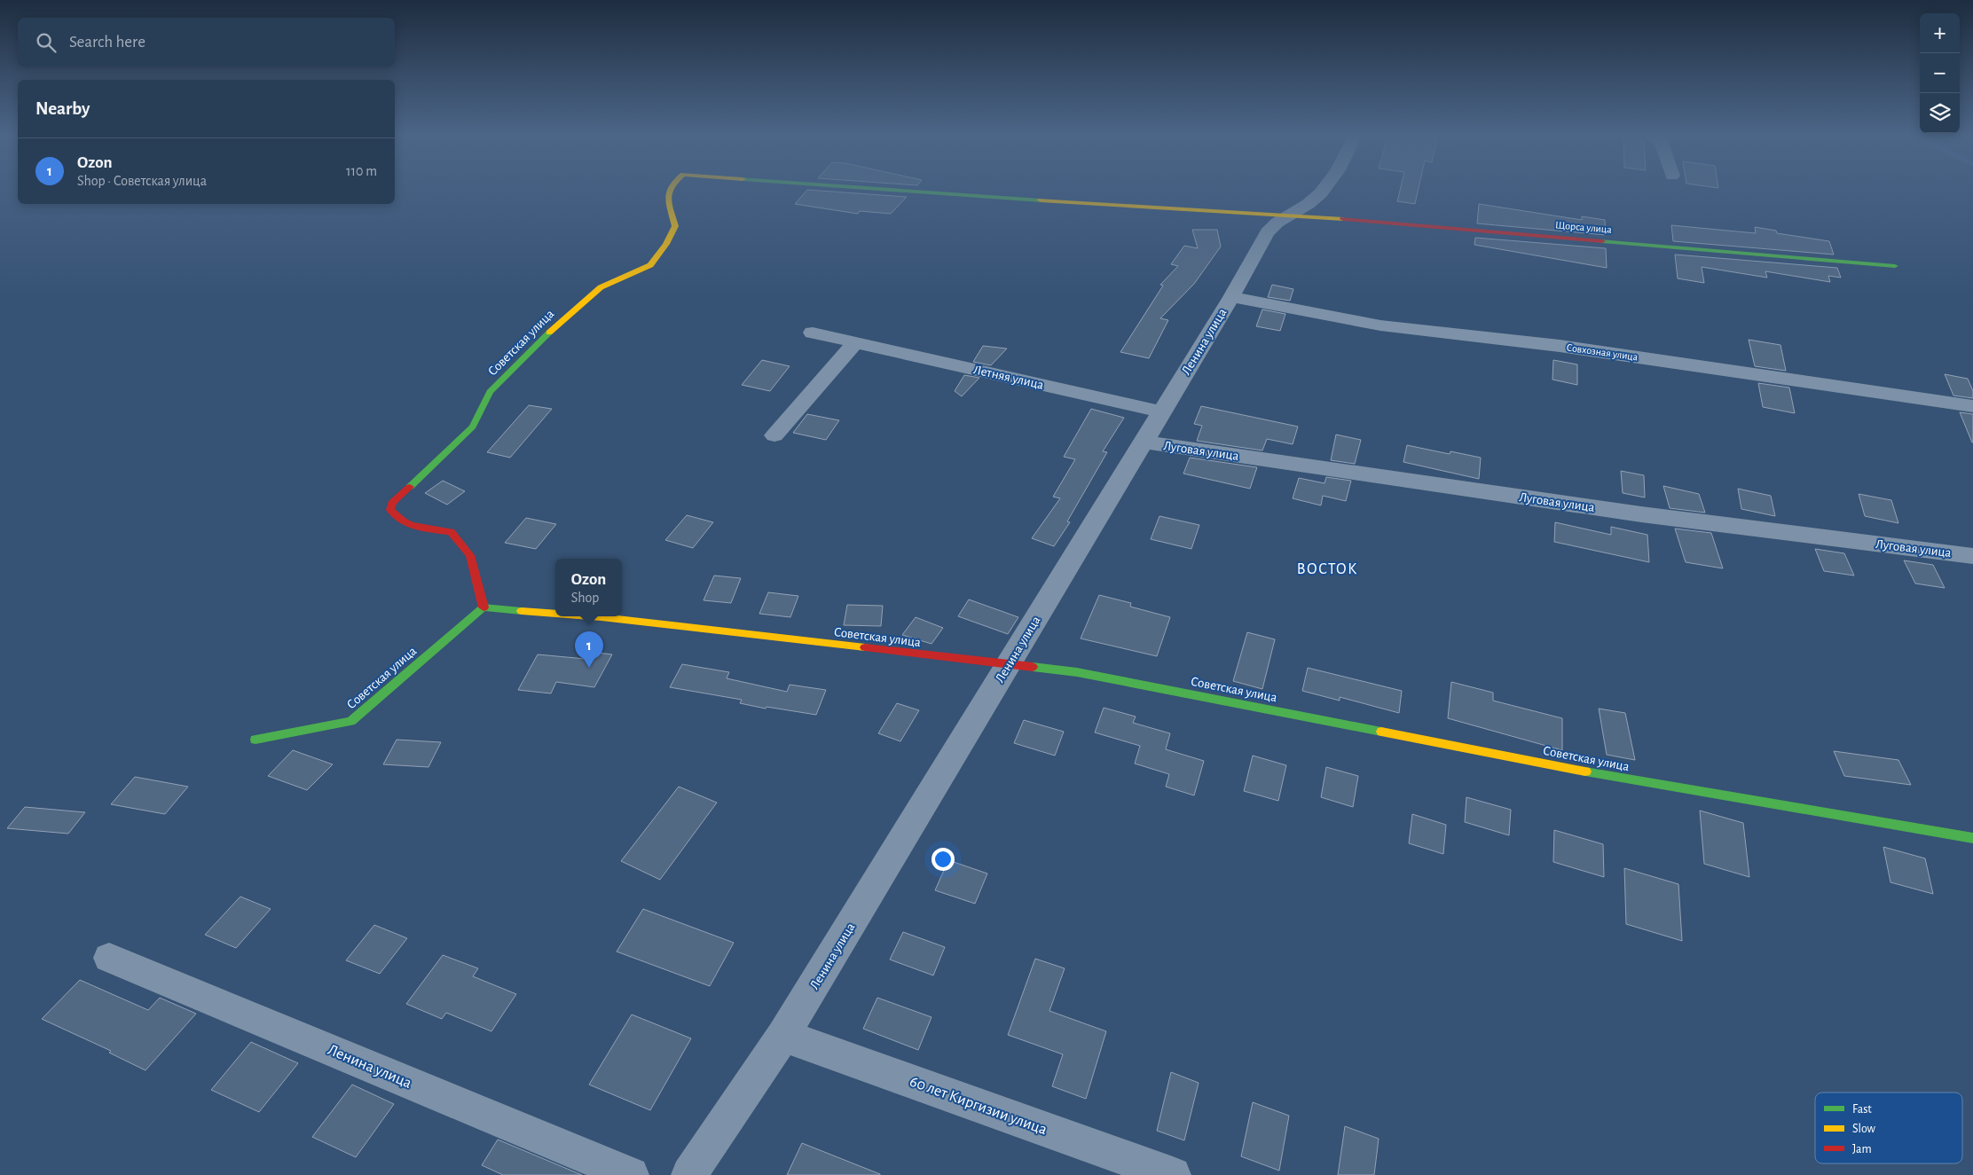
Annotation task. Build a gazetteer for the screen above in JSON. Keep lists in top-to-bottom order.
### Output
{
  "streets": {
    "street": [
      "Щорса улица",
      "Ленина улица",
      "Советская улица",
      "Совхозная улица",
      "Летняя улица",
      "Луговая улица",
      "60 лет Киргизии улица"
    ]
  },
  "crossings": [
    ["Щорса улица", "Ленина улица"],
    ["Ленина улица", "Советская улица"],
    ["Ленина улица", "Совхозная улица"],
    ["Ленина улица", "Летняя улица"],
    ["Ленина улица", "Луговая улица"],
    ["Ленина улица", "60 лет Киргизии улица"]
  ],
  "districts": ["ВОСТОК"],
  "legend": ["Fast", "Slow", "Jam"],
  "page": {
    "map_buttons": ["+", "−"],
    "search": "Search here",
    "heading": "Nearby",
    "list": [
      {
        "mark": "1",
        "name": "Ozon",
        "note": "Shop · Советская улица",
        "value": "110 m"
      }
    ],
    "popup": ["Ozon", "Shop"],
    "pins": "1"
  }
}
